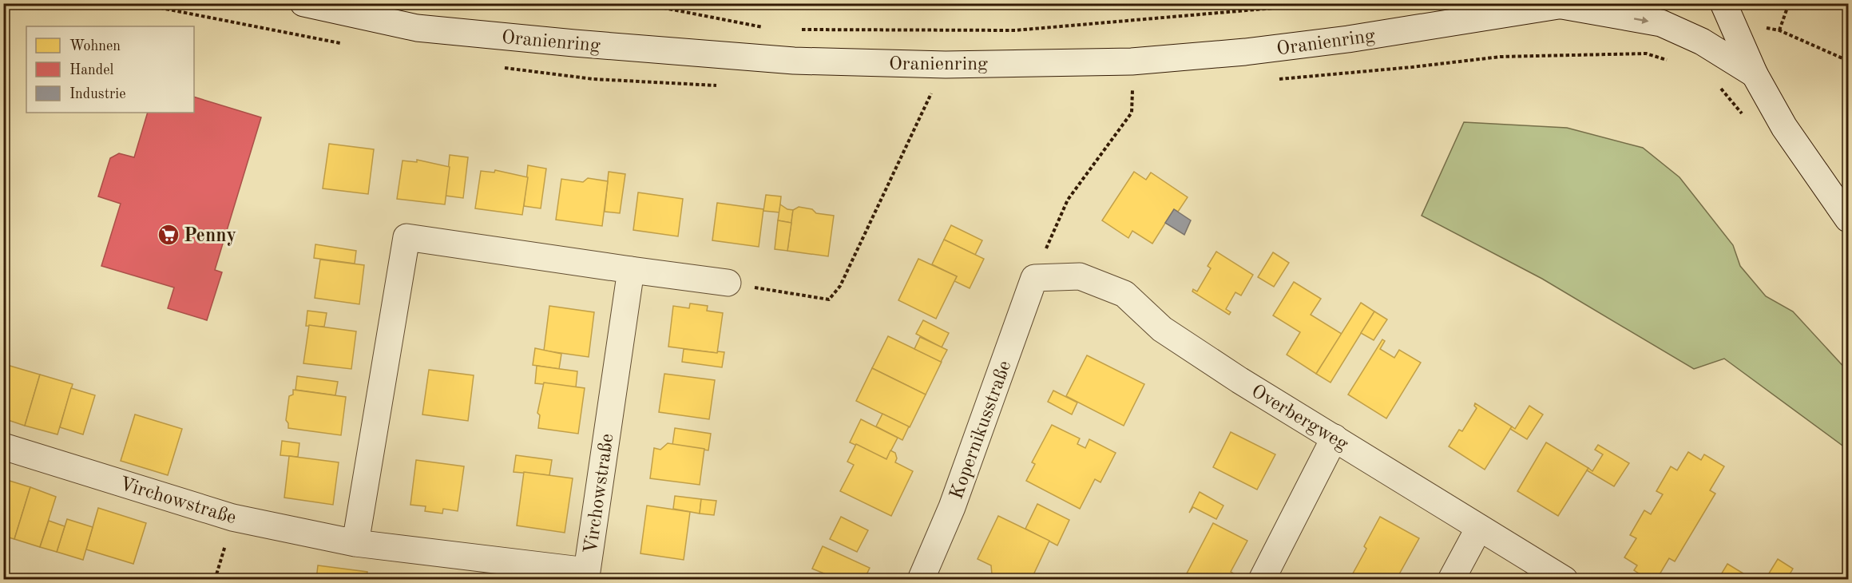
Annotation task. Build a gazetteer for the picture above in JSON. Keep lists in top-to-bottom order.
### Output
{
  "streets": {
    "street": [
      "Oranienring",
      "Overbergweg",
      "Kopernikusstraße",
      "Virchowstraße"
    ]
  },
  "crossings": [
    ["Overbergweg", "Kopernikusstraße"]
  ],
  "places": {
    "supermarket": ["Penny"]
  },
  "legend": ["Wohnen", "Handel", "Industrie"]
}
